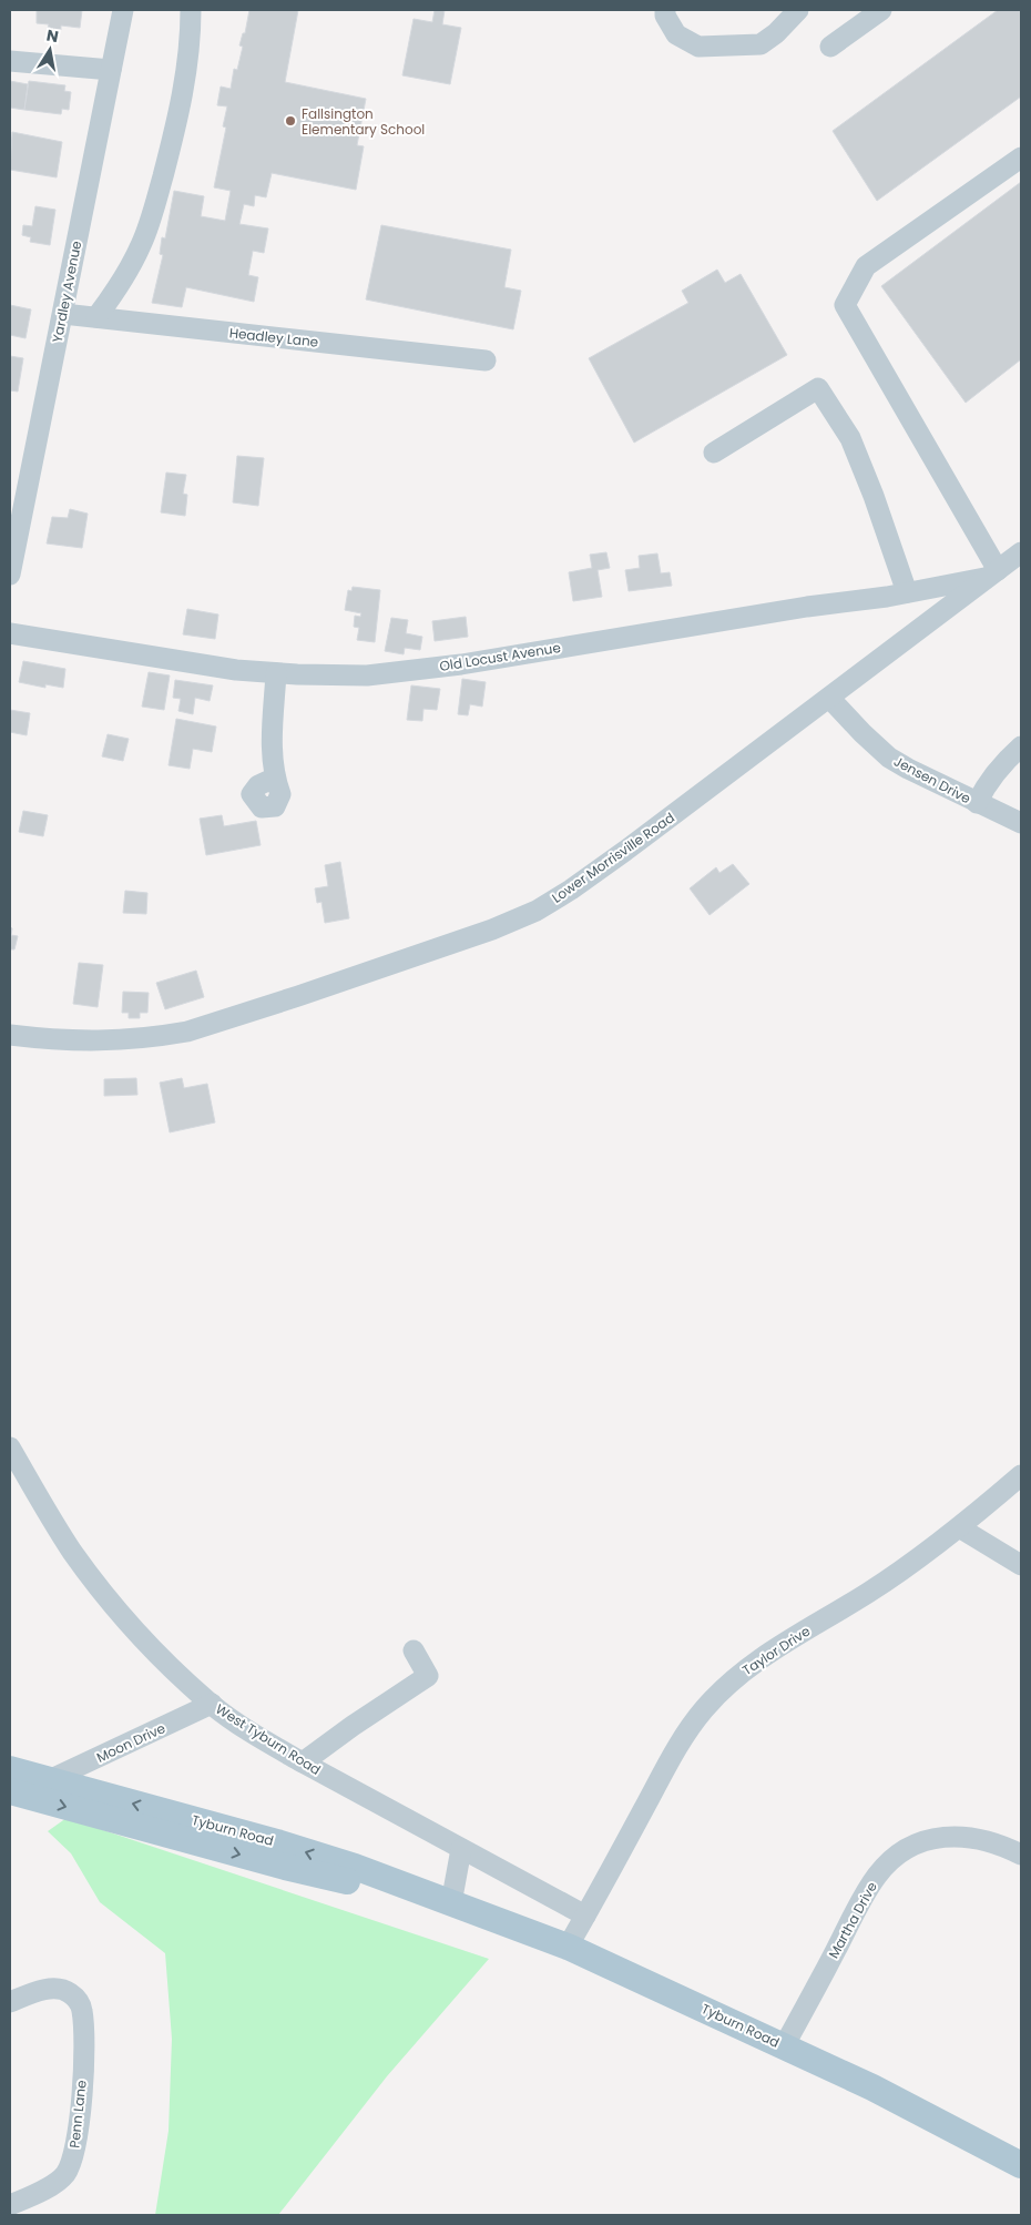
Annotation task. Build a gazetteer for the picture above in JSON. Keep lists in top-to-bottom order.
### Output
{
  "streets": {
    "main road": ["Tyburn Road"],
    "street": [
      "Yardley Avenue",
      "Headley Lane",
      "Old Locust Avenue",
      "Jensen Drive",
      "Lower Morrisville Road",
      "Taylor Drive",
      "West Tyburn Road",
      "Moon Drive",
      "Martha Drive",
      "Penn Lane"
    ]
  },
  "crossings": [
    ["Yardley Avenue", "Headley Lane"],
    ["Old Locust Avenue", "Lower Morrisville Road"],
    ["Jensen Drive", "Lower Morrisville Road"],
    ["Taylor Drive", "West Tyburn Road"],
    ["Taylor Drive", "Tyburn Road"],
    ["West Tyburn Road", "Moon Drive"],
    ["Moon Drive", "Tyburn Road"],
    ["Tyburn Road", "Martha Drive"]
  ],
  "places": ["Fallsington Elementary School"],
  "north": "top"
}
